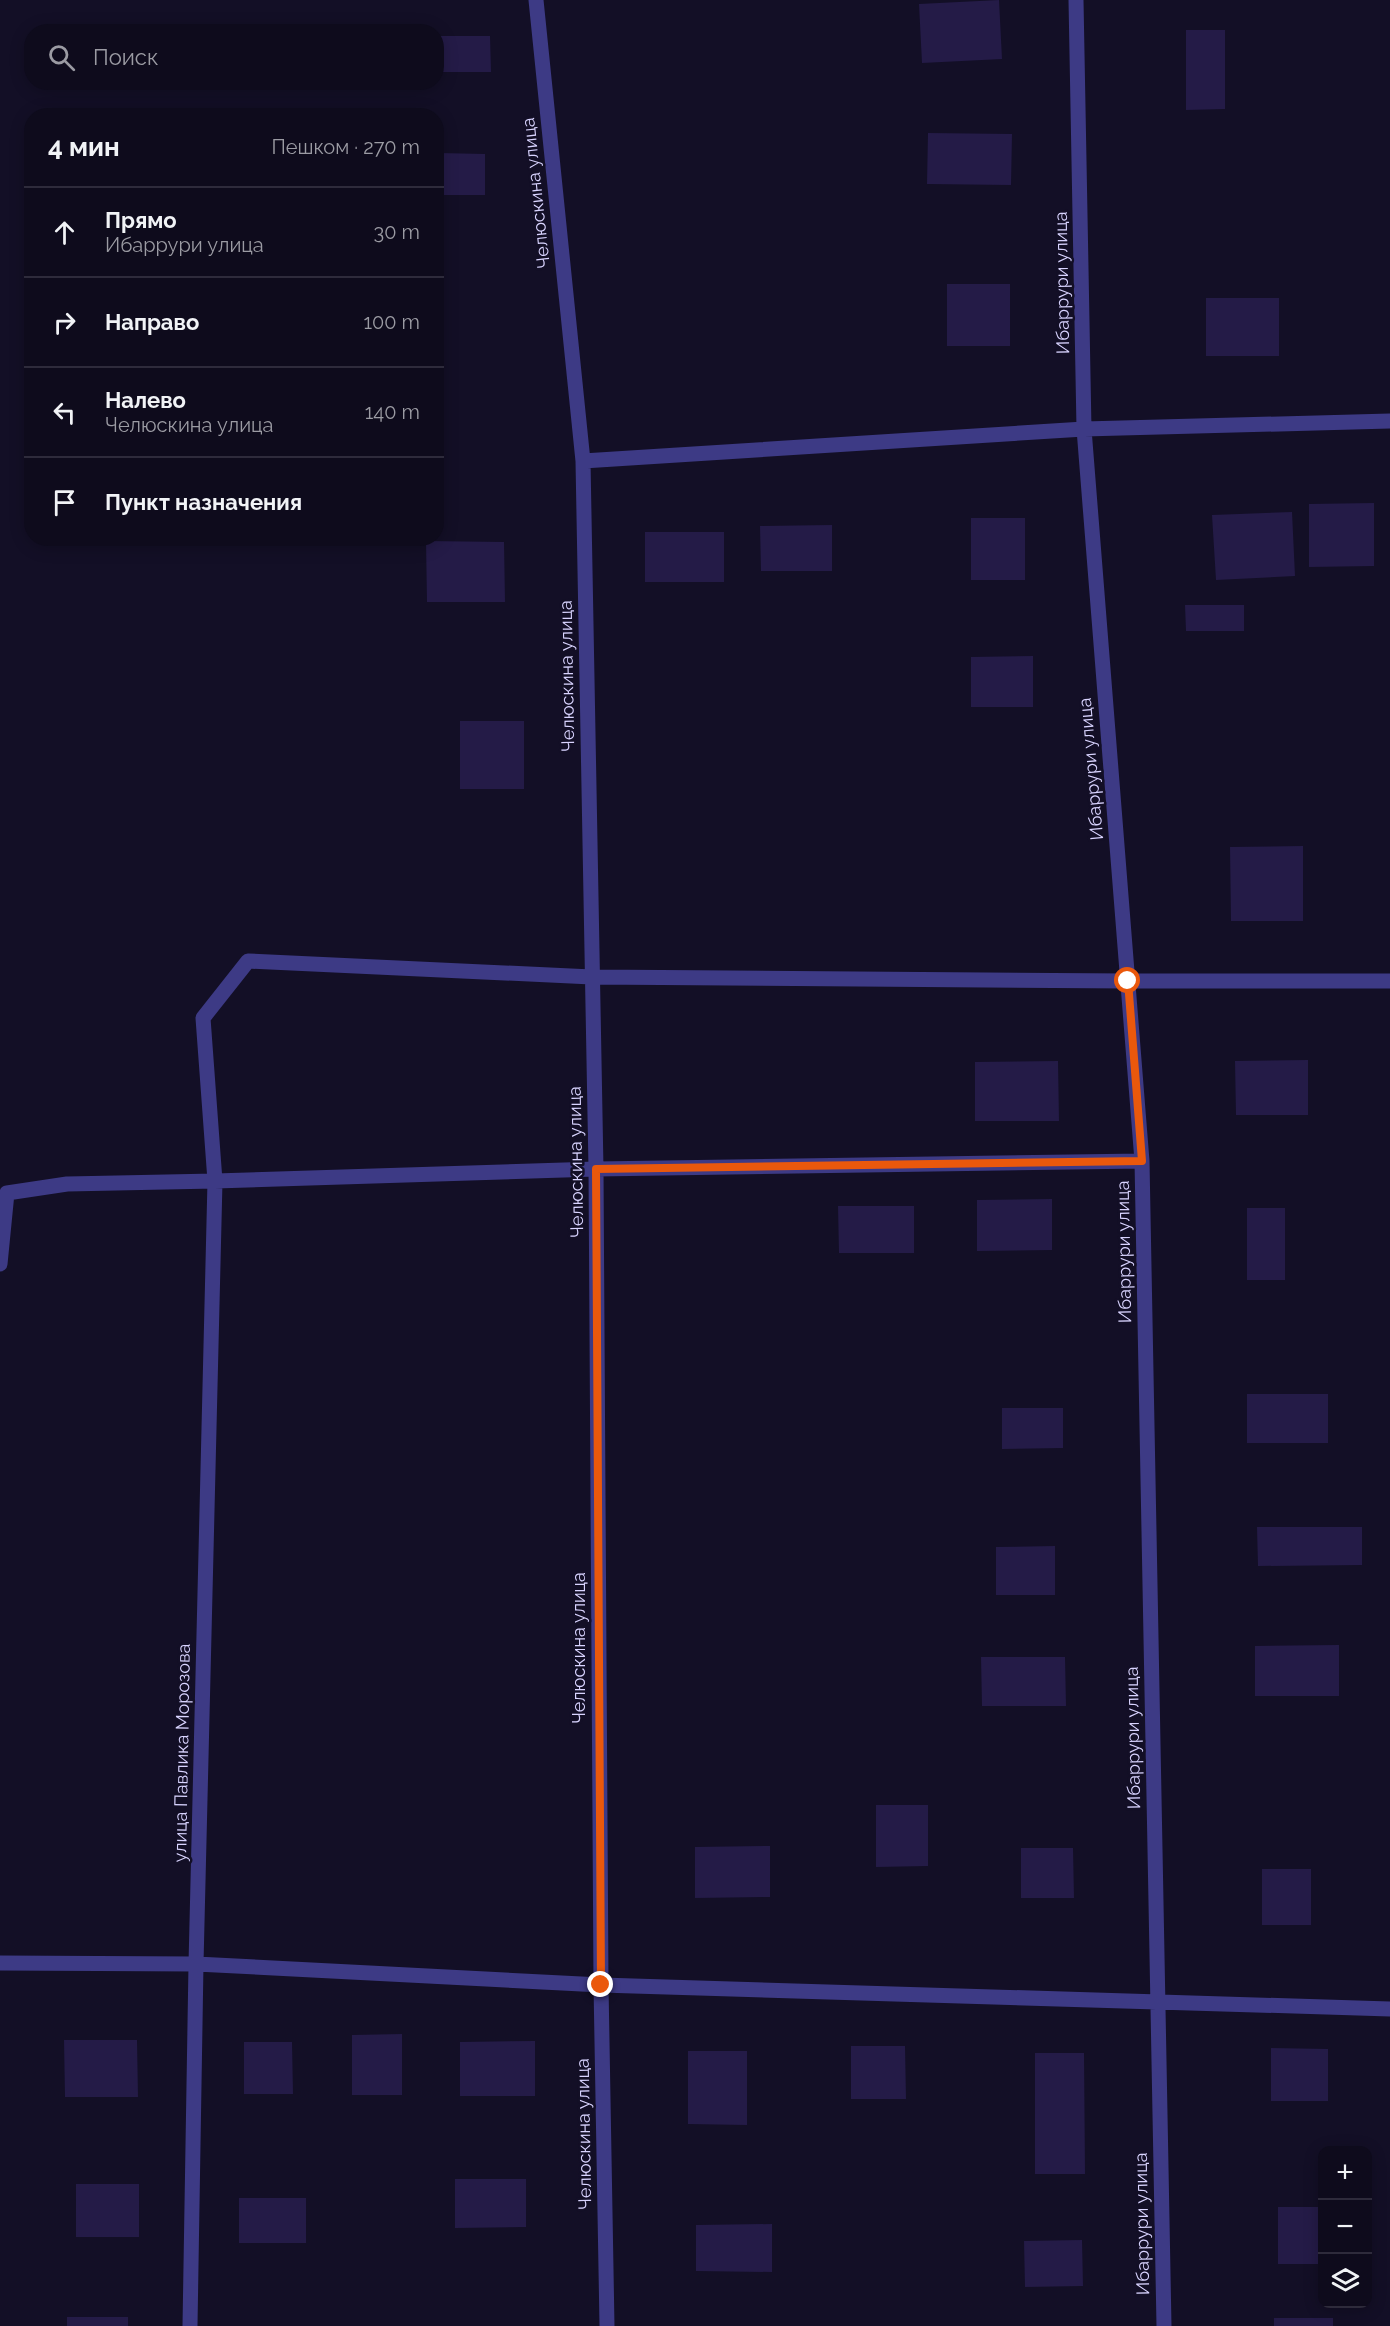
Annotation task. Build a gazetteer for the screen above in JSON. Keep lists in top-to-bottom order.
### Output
{
  "streets": {
    "street": ["Челюскина улица", "Ибаррури улица", "улица Павлика Морозова"]
  },
  "crossings": [
    ["Челюскина улица", "улица Павлика Морозова"]
  ],
  "page": {
    "search": "Поиск",
    "heading": ["4 мин", "Пешком · 270 m"],
    "list": [
      ["Прямо", "Ибаррури улица", "30 m"],
      ["Направо", "100 m"],
      ["Налево", "Челюскина улица", "140 m"],
      "Пункт назначения"
    ],
    "map_buttons": ["+", "−"]
  }
}
